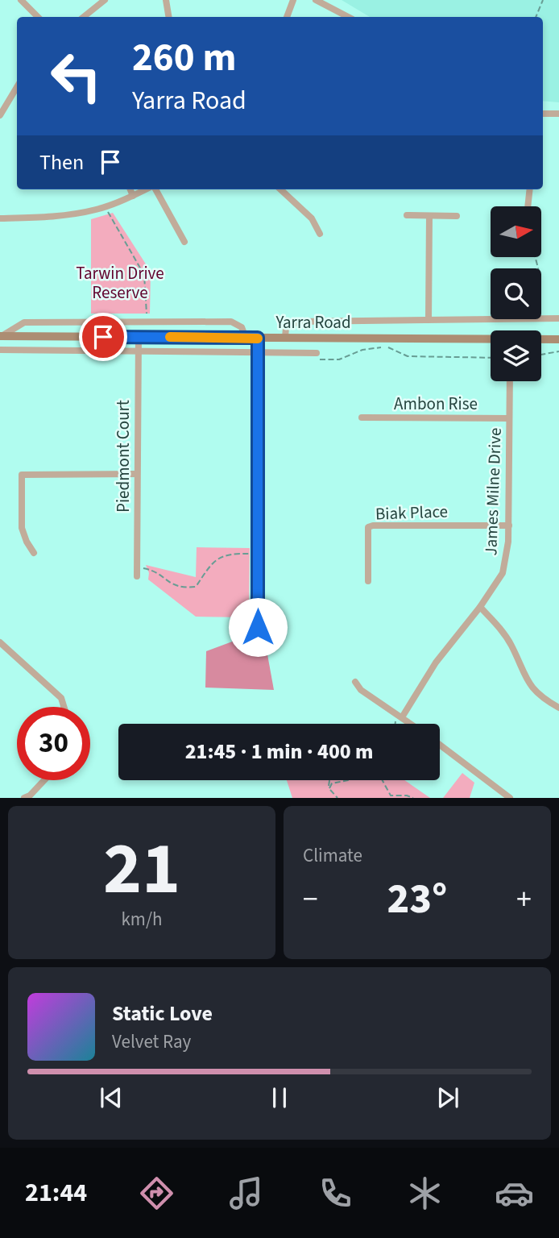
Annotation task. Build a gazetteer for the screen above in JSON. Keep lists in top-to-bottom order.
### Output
{
  "streets": {
    "main road": ["Yarra Road"],
    "street": [
      "Ambon Rise",
      "Piedmont Court",
      "James Milne Drive",
      "Biak Place"
    ]
  },
  "crossings": [
    ["Yarra Road", "Piedmont Court"],
    ["Ambon Rise", "James Milne Drive"],
    ["James Milne Drive", "Biak Place"]
  ],
  "parks": ["Tarwin Drive Reserve"],
  "north": "right",
  "page": {
    "turn": ["260 m", "Yarra Road"],
    "then": "Then",
    "limit": "30",
    "trip": "21:45 · 1 min · 400 m",
    "tile": [
      ["21", "km/h"],
      "Climate"
    ],
    "heat": ["−", "23°", "+"],
    "song": ["Static Love", "Velvet Ray"],
    "tabs": "21:44"
  }
}
